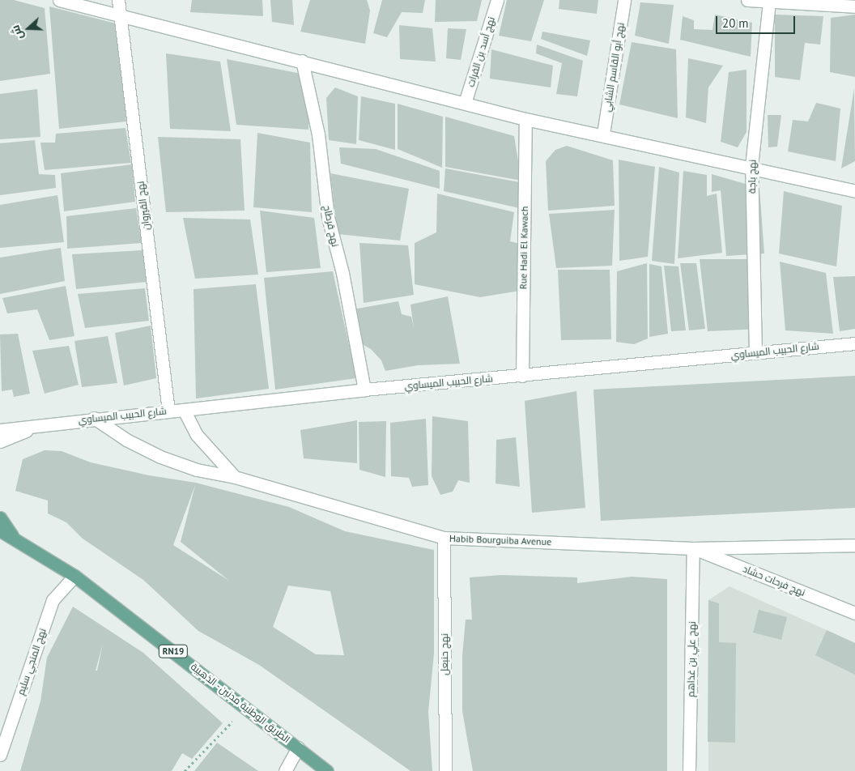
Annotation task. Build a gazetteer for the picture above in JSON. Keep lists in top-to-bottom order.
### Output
{
  "streets": {
    "main road": ["RN19", "الطريق الوطنية مدنين - الذهيبة"],
    "street": [
      "نهج أسد بن الفرات",
      "نهج أبو القاسم الشابي",
      "نهج باجة",
      "نهج القيروان",
      "نهج قرطاج",
      "Rue Hadi El Kawach",
      "شارع الحبيب الميساوي",
      "Habib Bourguiba Avenue",
      "نهج فرحات حشاد",
      "نهج حنبعل",
      "نهج علي بن غذاهم",
      "نهج المنجي سليم"
    ]
  },
  "crossings": [
    ["نهج باجة", "شارع الحبيب الميساوي"],
    ["نهج القيروان", "شارع الحبيب الميساوي"],
    ["نهج قرطاج", "شارع الحبيب الميساوي"],
    ["Rue Hadi El Kawach", "شارع الحبيب الميساوي"],
    ["شارع الحبيب الميساوي", "Habib Bourguiba Avenue"],
    ["Habib Bourguiba Avenue", "نهج فرحات حشاد"],
    ["Habib Bourguiba Avenue", "نهج حنبعل"],
    ["Habib Bourguiba Avenue", "نهج علي بن غذاهم"],
    ["نهج فرحات حشاد", "نهج علي بن غذاهم"],
    ["نهج المنجي سليم", "الطريق الوطنية مدنين - الذهيبة"]
  ],
  "scale_bar": "20 m",
  "north": "left"
}
